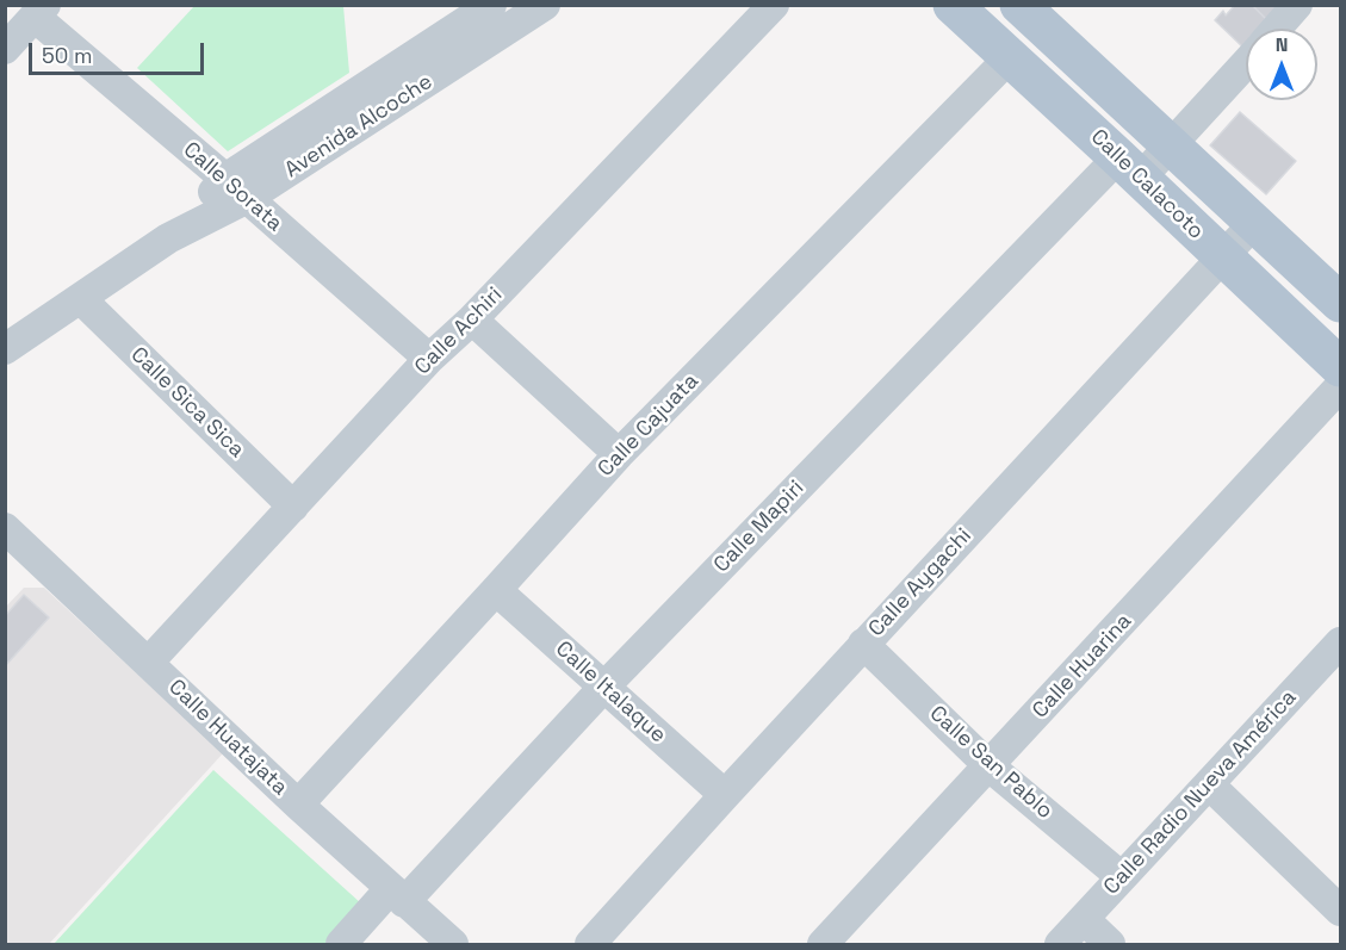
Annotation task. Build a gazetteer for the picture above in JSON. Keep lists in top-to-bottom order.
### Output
{
  "streets": {
    "main road": ["Calle Calacoto"],
    "street": [
      "Avenida Alcoche",
      "Calle Sorata",
      "Calle Achiri",
      "Calle Sica Sica",
      "Calle Cajuata",
      "Calle Mapiri",
      "Calle Aygachi",
      "Calle Huarina",
      "Calle Italaque",
      "Calle Huatajata",
      "Calle San Pablo",
      "Calle Radio Nueva América"
    ]
  },
  "crossings": [
    ["Avenida Alcoche", "Calle Sorata"],
    ["Avenida Alcoche", "Calle Sica Sica"],
    ["Calle Calacoto", "Calle Cajuata"],
    ["Calle Calacoto", "Calle Mapiri"],
    ["Calle Calacoto", "Calle Aygachi"],
    ["Calle Sorata", "Calle Achiri"],
    ["Calle Achiri", "Calle Sica Sica"],
    ["Calle Achiri", "Calle Huatajata"],
    ["Calle Cajuata", "Calle Italaque"],
    ["Calle Cajuata", "Calle Huatajata"],
    ["Calle Mapiri", "Calle Italaque"],
    ["Calle Mapiri", "Calle Huatajata"],
    ["Calle Aygachi", "Calle Italaque"],
    ["Calle Aygachi", "Calle San Pablo"],
    ["Calle Huarina", "Calle San Pablo"],
    ["Calle San Pablo", "Calle Radio Nueva América"]
  ],
  "scale_bar": "50 m",
  "north": "top"
}
